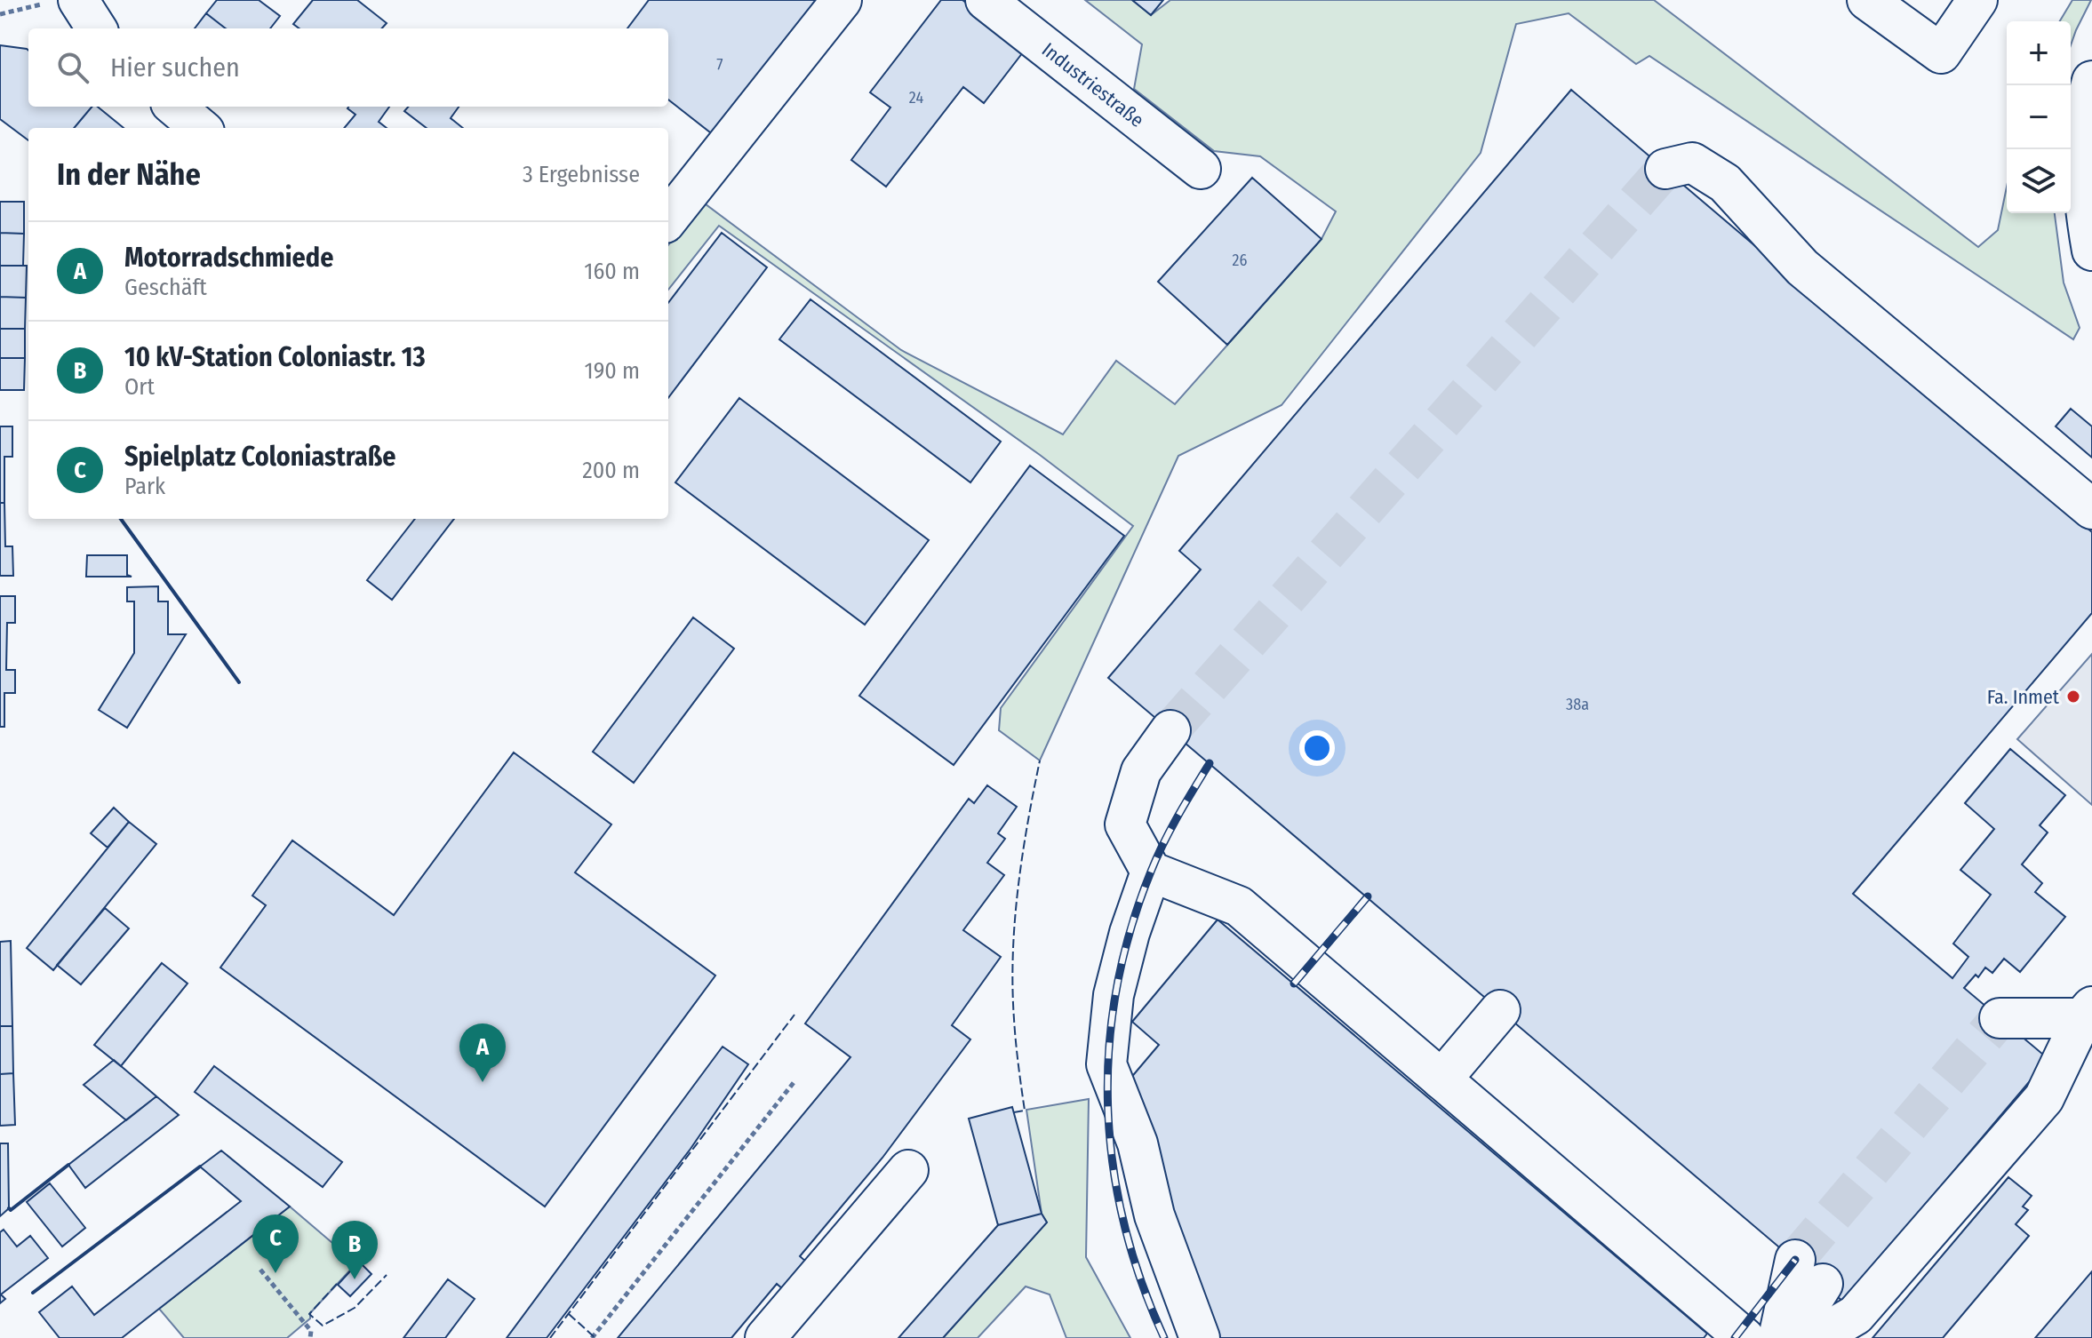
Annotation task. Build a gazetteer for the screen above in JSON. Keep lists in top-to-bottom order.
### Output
{
  "streets": {
    "street": ["Industriestraße"]
  },
  "places": ["Fa. Inmet"],
  "house_numbers": [
    "7",
    "24",
    "26",
    "38a"
  ],
  "page": {
    "map_buttons": ["+", "−"],
    "search": "Hier suchen",
    "heading": ["In der Nähe", "3 Ergebnisse"],
    "list": [
      {
        "mark": "A",
        "name": "Motorradschmiede",
        "note": "Geschäft",
        "value": "160 m"
      },
      {
        "mark": "B",
        "name": "10 kV-Station Coloniastr. 13",
        "note": "Ort",
        "value": "190 m"
      },
      {
        "mark": "C",
        "name": "Spielplatz Coloniastraße",
        "note": "Park",
        "value": "200 m"
      }
    ],
    "pins": ["A", "C", "B"]
  }
}
